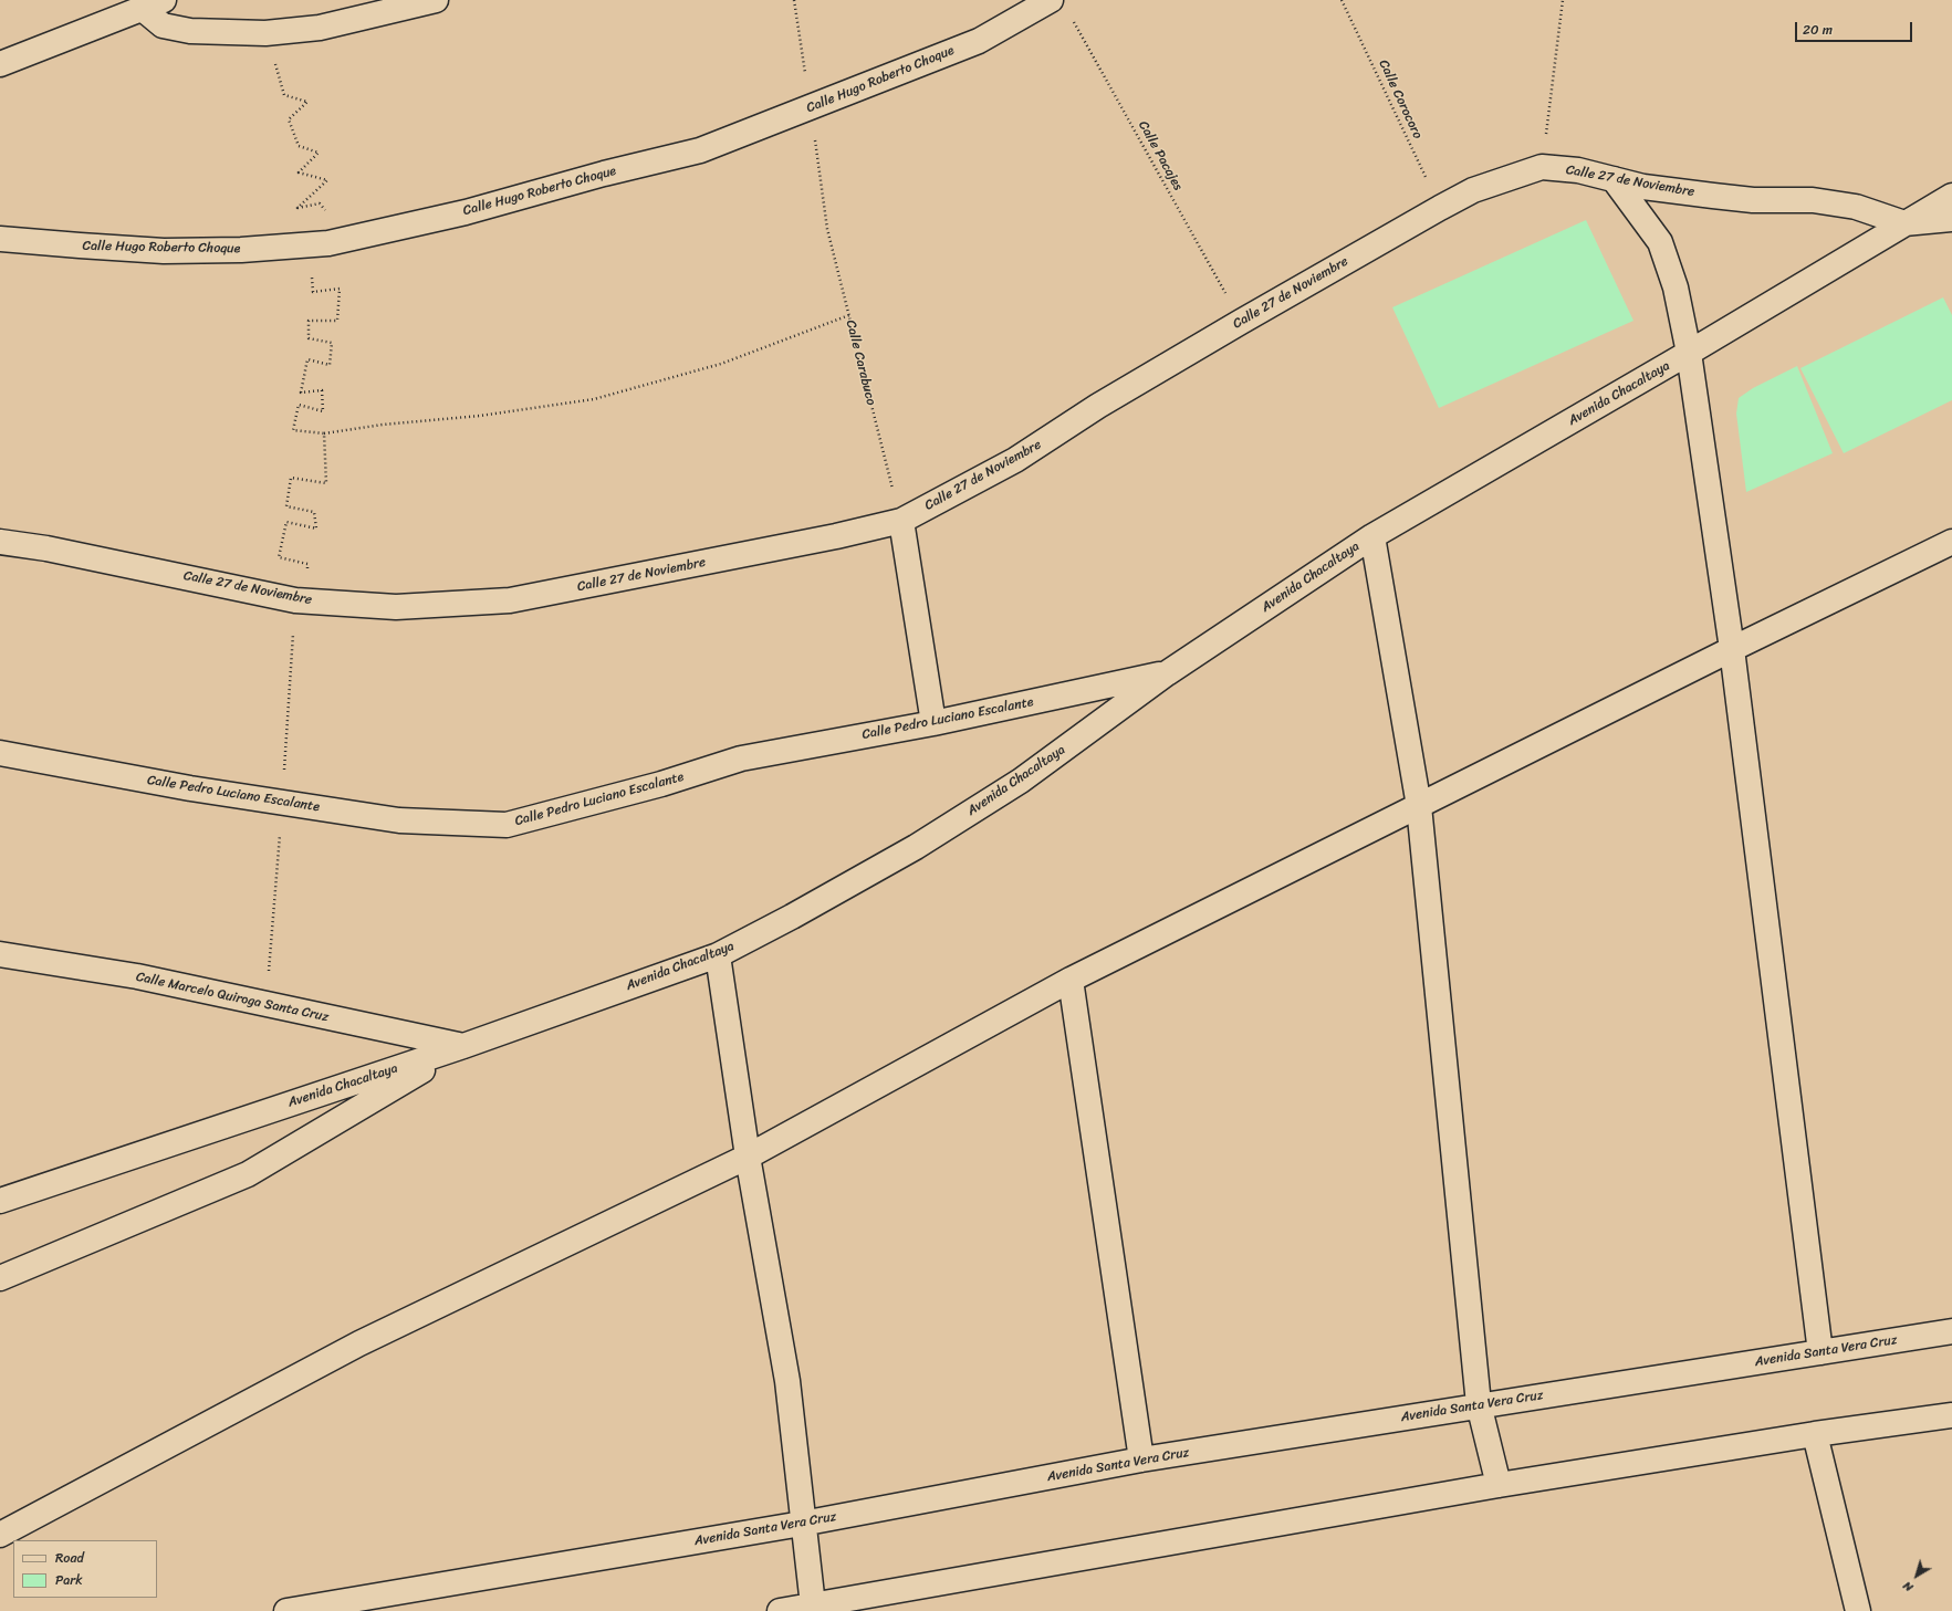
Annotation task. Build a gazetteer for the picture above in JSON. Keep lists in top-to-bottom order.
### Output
{
  "streets": {
    "street": [
      "Calle Hugo Roberto Choque",
      "Calle 27 de Noviembre",
      "Avenida Chacaltaya",
      "Calle Pedro Luciano Escalante",
      "Calle Marcelo Quiroga Santa Cruz",
      "Avenida Santa Vera Cruz"
    ],
    "path": ["Calle Corocoro", "Calle Pacajes", "Calle Carabuco"]
  },
  "crossings": [
    ["Calle Hugo Roberto Choque", "Calle Carabuco"],
    ["Calle Corocoro", "Calle 27 de Noviembre"],
    ["Calle Pacajes", "Calle 27 de Noviembre"],
    ["Calle 27 de Noviembre", "Calle Carabuco"],
    ["Calle 27 de Noviembre", "Avenida Chacaltaya"],
    ["Avenida Chacaltaya", "Calle Pedro Luciano Escalante"],
    ["Avenida Chacaltaya", "Calle Marcelo Quiroga Santa Cruz"]
  ],
  "legend": ["Road", "Park"],
  "scale_bar": "20 m",
  "north": "bottom left"
}
